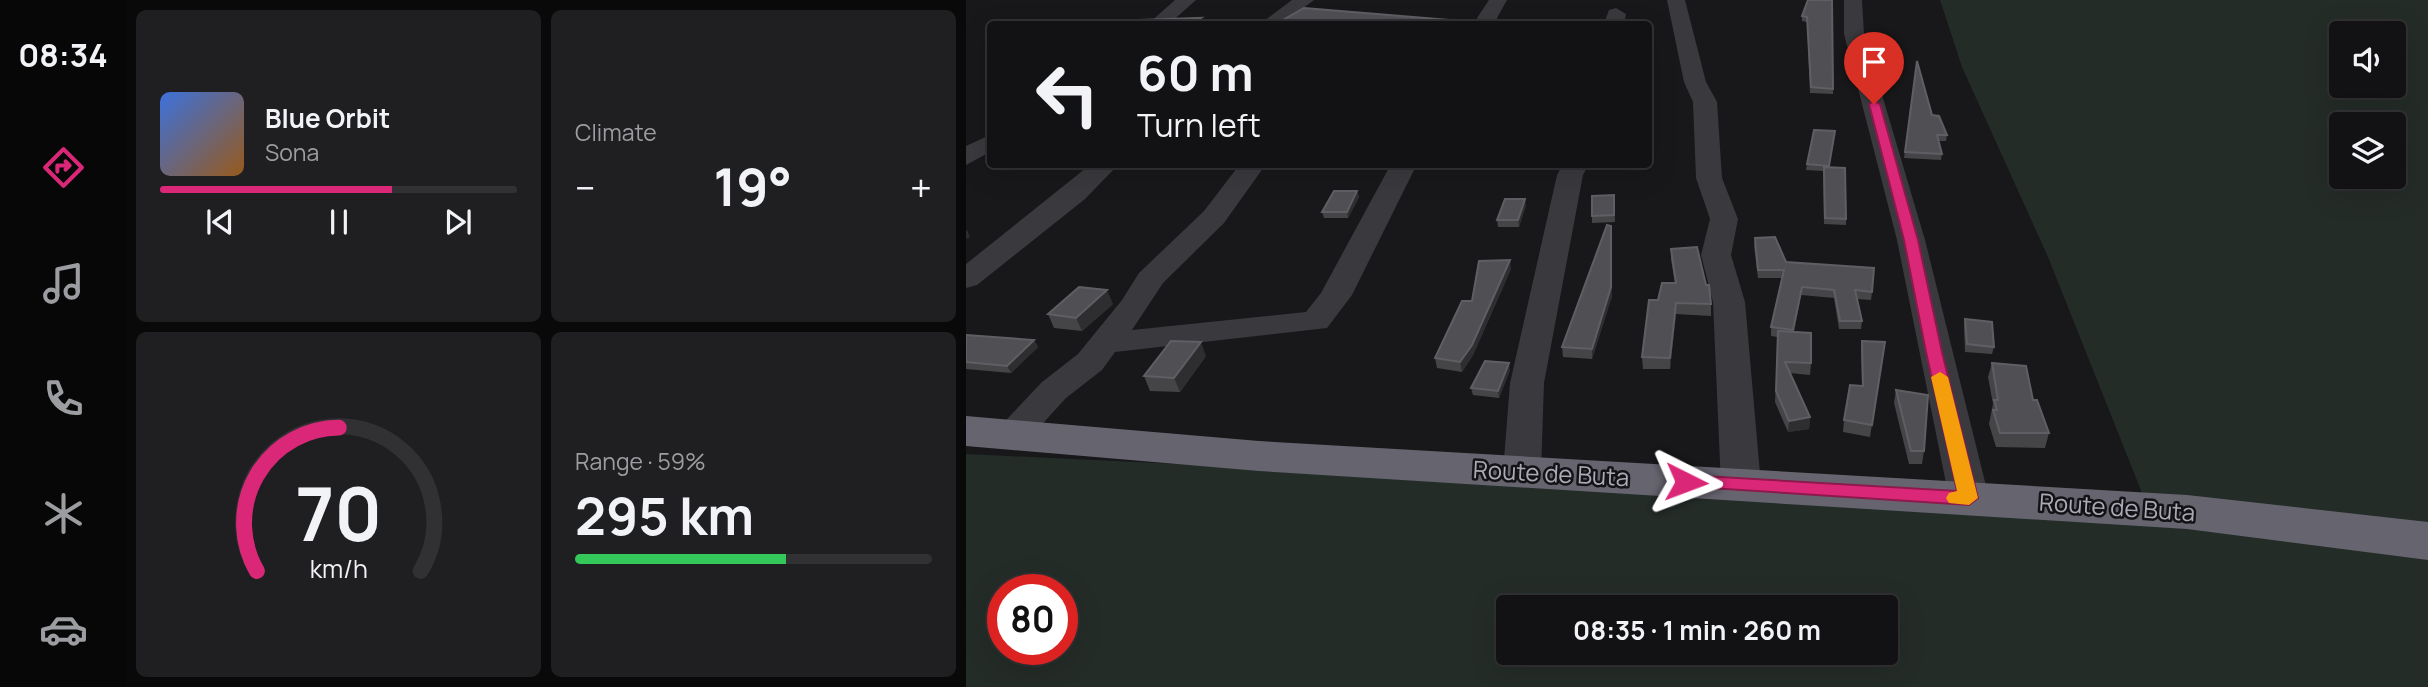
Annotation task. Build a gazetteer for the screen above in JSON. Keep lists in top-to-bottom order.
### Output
{
  "streets": {
    "highway": ["Route de Buta"]
  },
  "page": {
    "tabs": "08:34",
    "tile": [
      "Climate",
      ["Range · 59%", "295 km"]
    ],
    "turn": ["60 m", "Turn left"],
    "song": ["Blue Orbit", "Sona"],
    "heat": ["−", "19°", "+"],
    "limit": "80",
    "trip": "08:35 · 1 min · 260 m",
    "gauge": ["70", "km/h"]
  }
}
